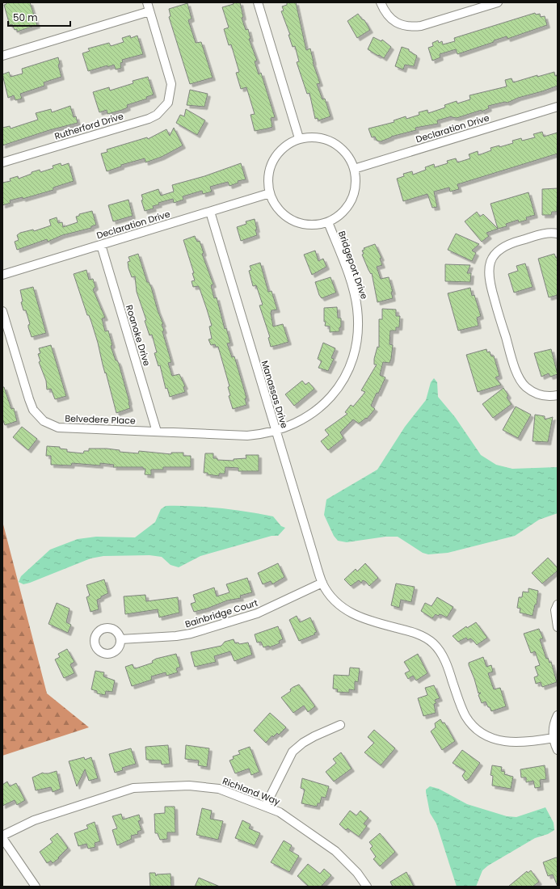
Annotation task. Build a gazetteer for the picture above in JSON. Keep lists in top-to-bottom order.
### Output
{
  "streets": {
    "street": [
      "Rutherford Drive",
      "Declaration Drive",
      "Bridgeport Drive",
      "Roanoke Drive",
      "Manassas Drive",
      "Belvedere Place",
      "Bainbridge Court",
      "Richland Way"
    ]
  },
  "crossings": [
    ["Declaration Drive", "Bridgeport Drive"],
    ["Declaration Drive", "Roanoke Drive"],
    ["Declaration Drive", "Manassas Drive"],
    ["Bridgeport Drive", "Manassas Drive"],
    ["Bridgeport Drive", "Belvedere Place"],
    ["Roanoke Drive", "Belvedere Place"],
    ["Manassas Drive", "Belvedere Place"],
    ["Manassas Drive", "Bainbridge Court"]
  ],
  "scale_bar": "50 m"
}
